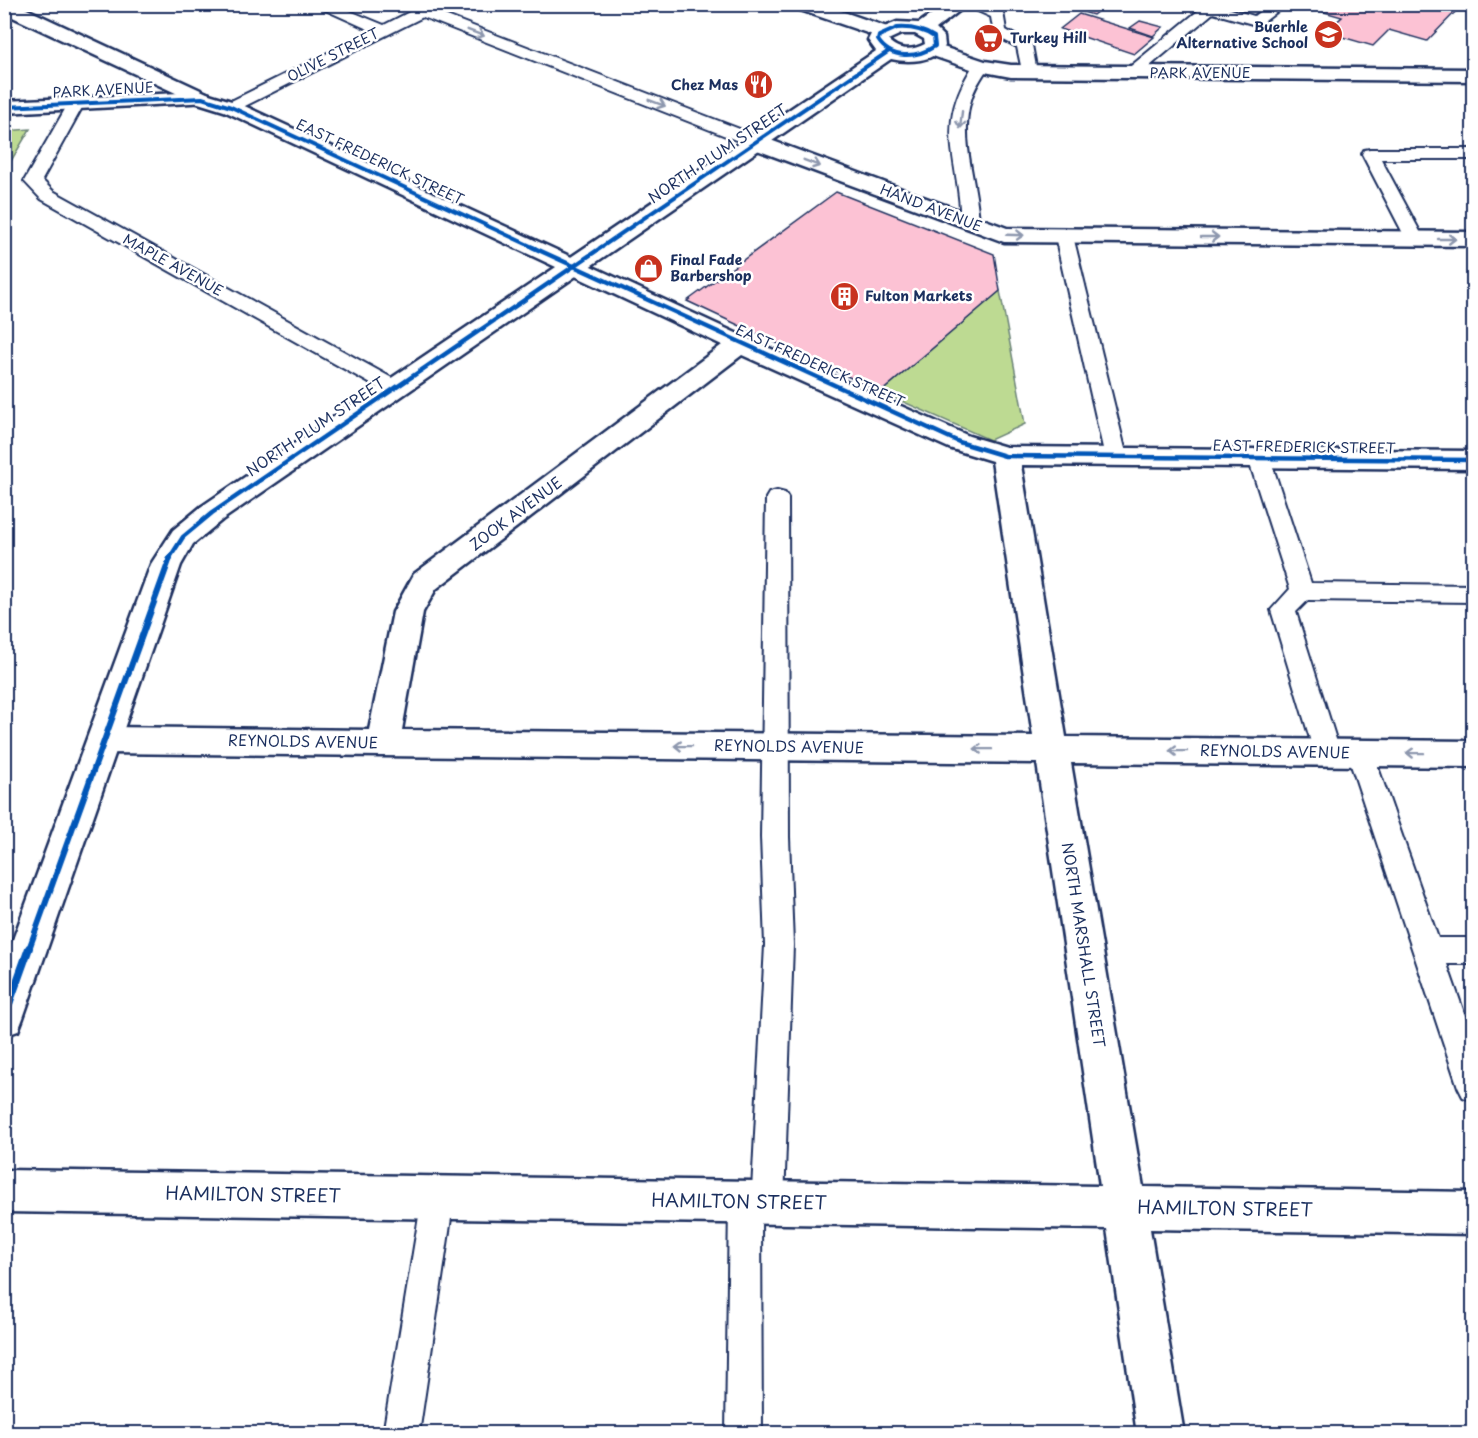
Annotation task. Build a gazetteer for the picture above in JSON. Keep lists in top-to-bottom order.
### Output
{
  "streets": {
    "street": [
      "PARK AVENUE",
      "NORTH PLUM STREET",
      "EAST FREDERICK STREET",
      "HAND AVENUE",
      "ZOOK AVENUE",
      "REYNOLDS AVENUE",
      "NORTH MARSHALL STREET",
      "HAMILTON STREET"
    ],
    "lane": ["OLIVE STREET", "MAPLE AVENUE"]
  },
  "crossings": [
    ["OLIVE STREET", "EAST FREDERICK STREET"],
    ["OLIVE STREET", "HAND AVENUE"],
    ["PARK AVENUE", "EAST FREDERICK STREET"],
    ["PARK AVENUE", "MAPLE AVENUE"],
    ["NORTH PLUM STREET", "EAST FREDERICK STREET"],
    ["NORTH PLUM STREET", "HAND AVENUE"],
    ["NORTH PLUM STREET", "MAPLE AVENUE"],
    ["NORTH PLUM STREET", "REYNOLDS AVENUE"],
    ["EAST FREDERICK STREET", "ZOOK AVENUE"],
    ["EAST FREDERICK STREET", "NORTH MARSHALL STREET"],
    ["ZOOK AVENUE", "REYNOLDS AVENUE"],
    ["REYNOLDS AVENUE", "NORTH MARSHALL STREET"],
    ["NORTH MARSHALL STREET", "HAMILTON STREET"]
  ],
  "one_way": ["HAND AVENUE", "REYNOLDS AVENUE"],
  "places": {
    "school or university": ["Buerhle Alternative School"],
    "supermarket": ["Turkey Hill"],
    "restaurant": ["Chez Mas"],
    "shop": ["Final Fade Barbershop"],
    "building": ["Fulton Markets"]
  }
}
